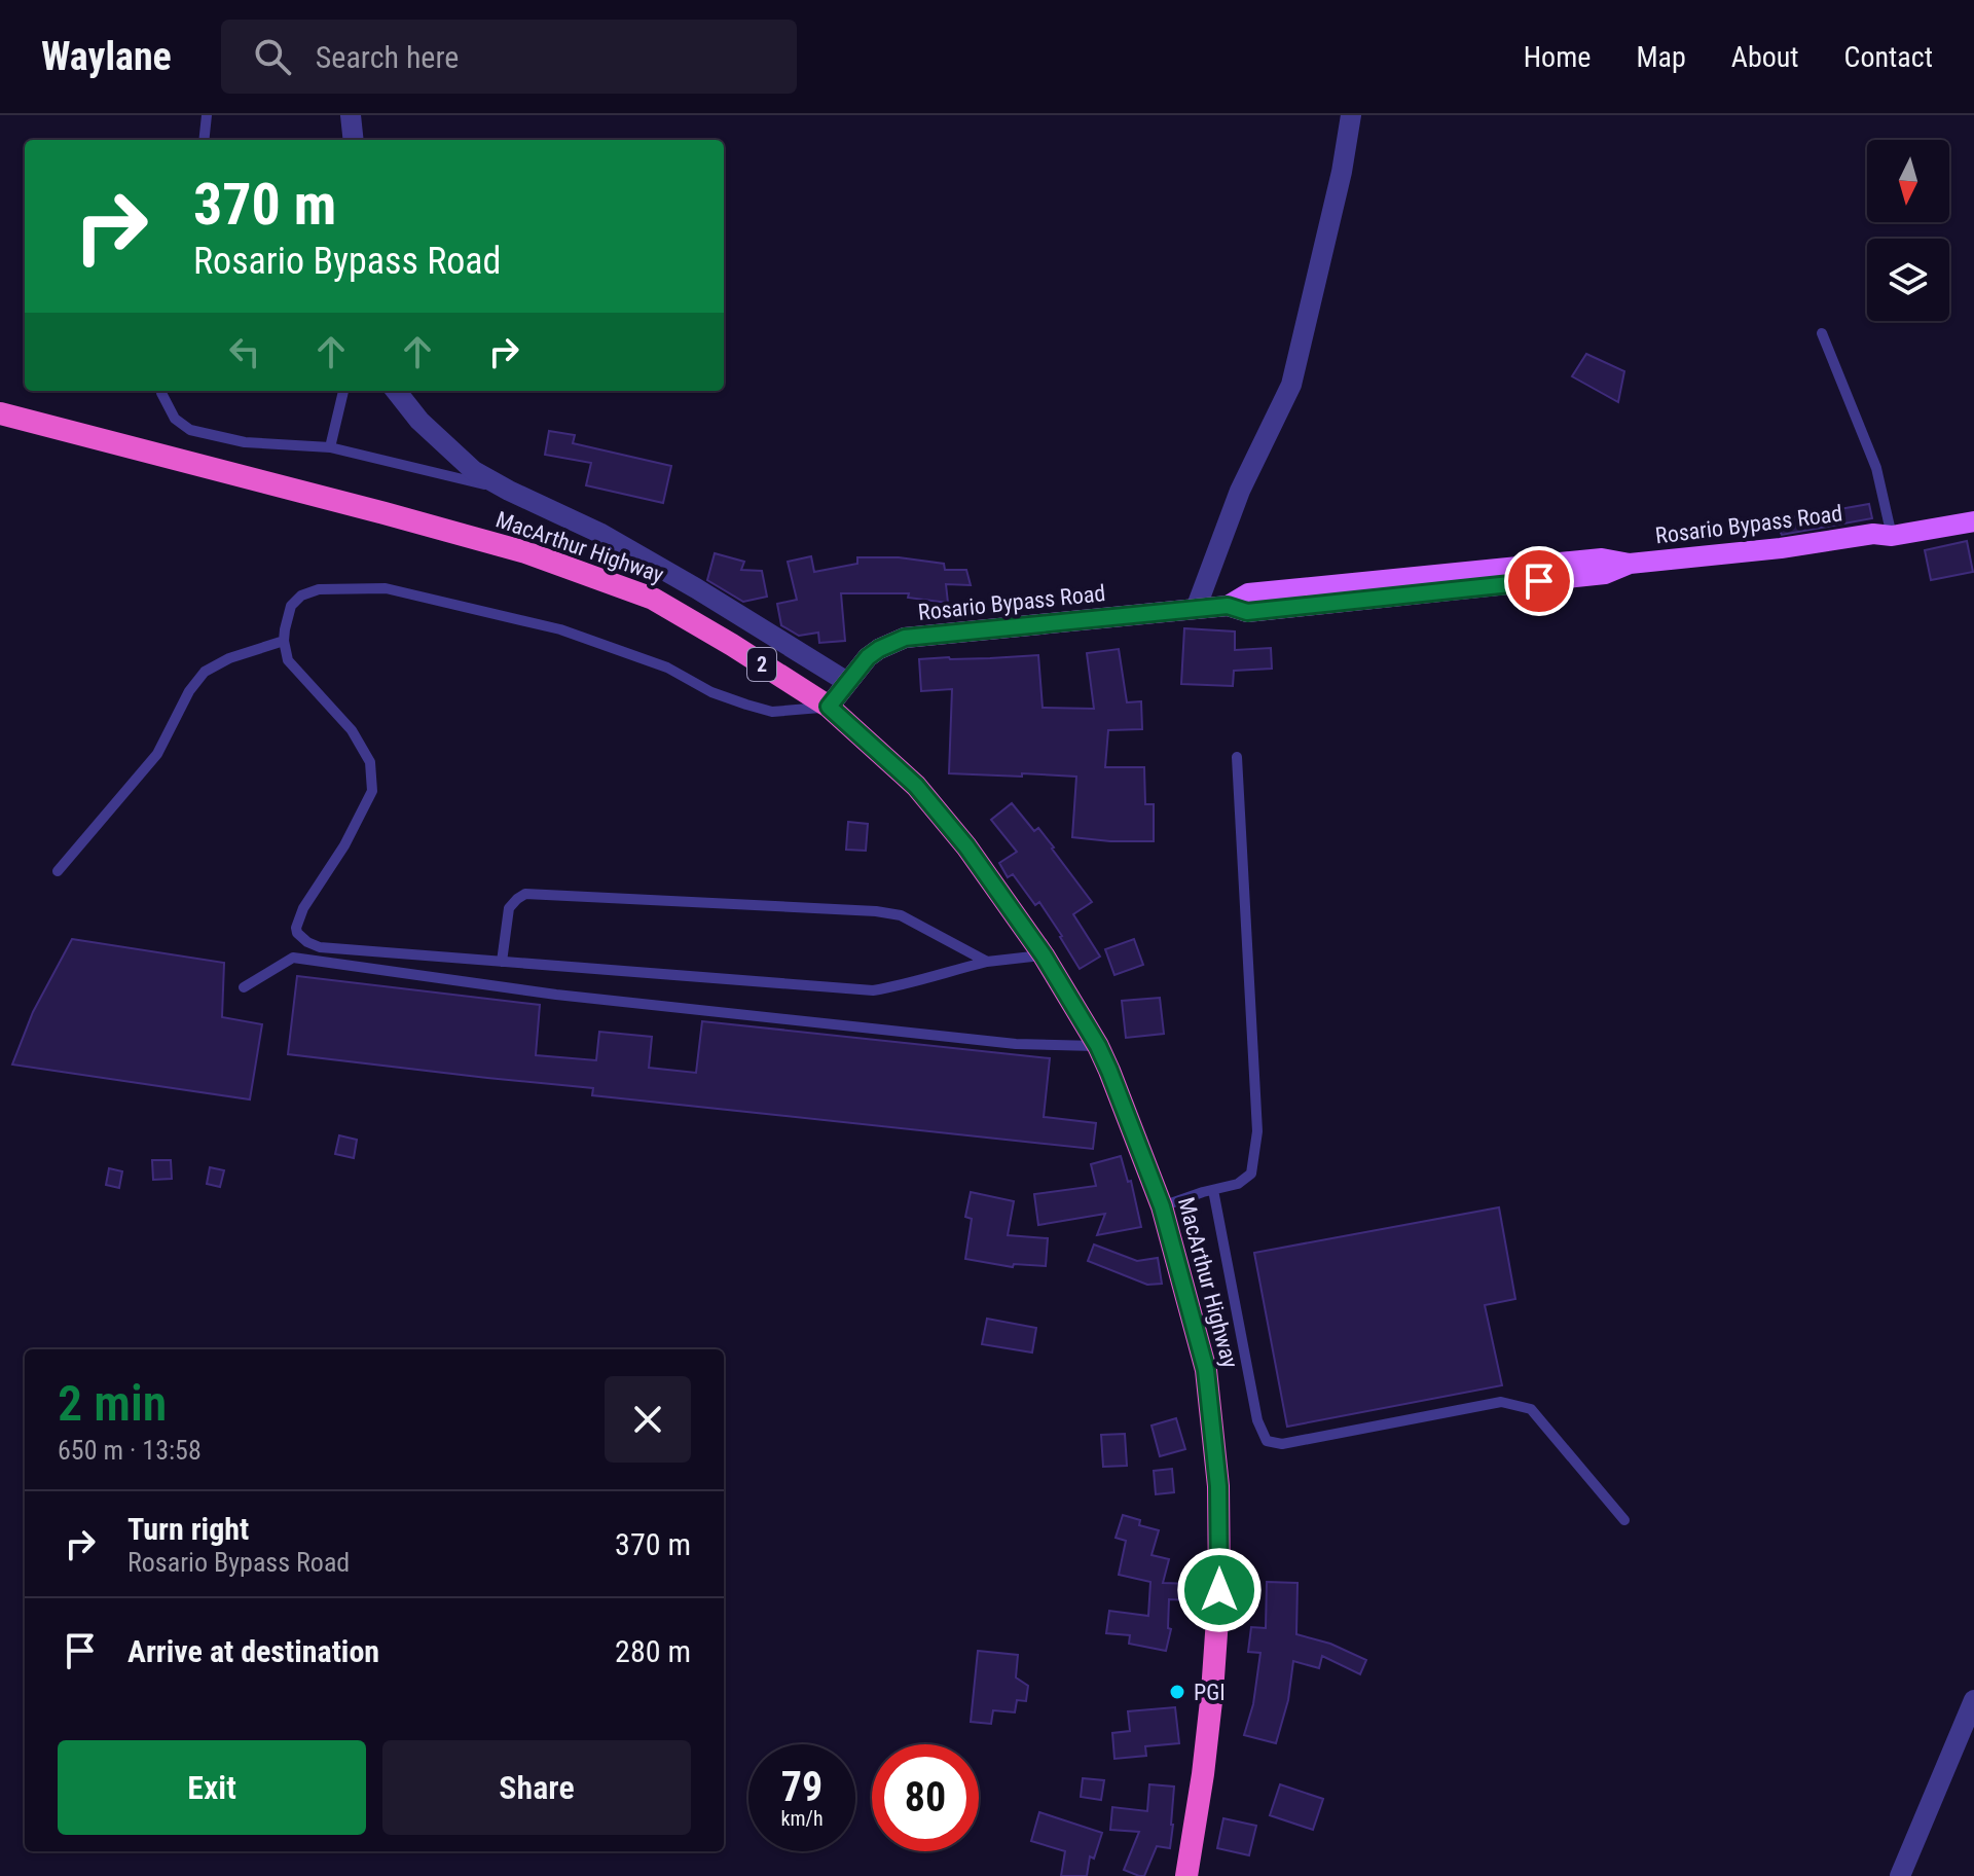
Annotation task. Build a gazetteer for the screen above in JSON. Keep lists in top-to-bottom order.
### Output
{
  "streets": {
    "highway": ["MacArthur Highway", "2"],
    "main road": ["Rosario Bypass Road"]
  },
  "crossings": [
    ["Rosario Bypass Road", "MacArthur Highway"]
  ],
  "places": ["PGI"],
  "north": "bottom",
  "page": {
    "header": "Waylane",
    "search": "Search here",
    "nav": [
      "Home",
      "Map",
      "About",
      "Contact"
    ],
    "turn": ["370 m", "Rosario Bypass Road"],
    "heading": ["2 min", "650 m · 13:58"],
    "list": [
      {
        "name": "Turn right",
        "note": "Rosario Bypass Road",
        "value": "370 m"
      },
      {
        "name": "Arrive at destination",
        "value": "280 m"
      }
    ],
    "buttons": ["Exit", "Share"],
    "speed": "79 km/h",
    "limit": "80"
  }
}
